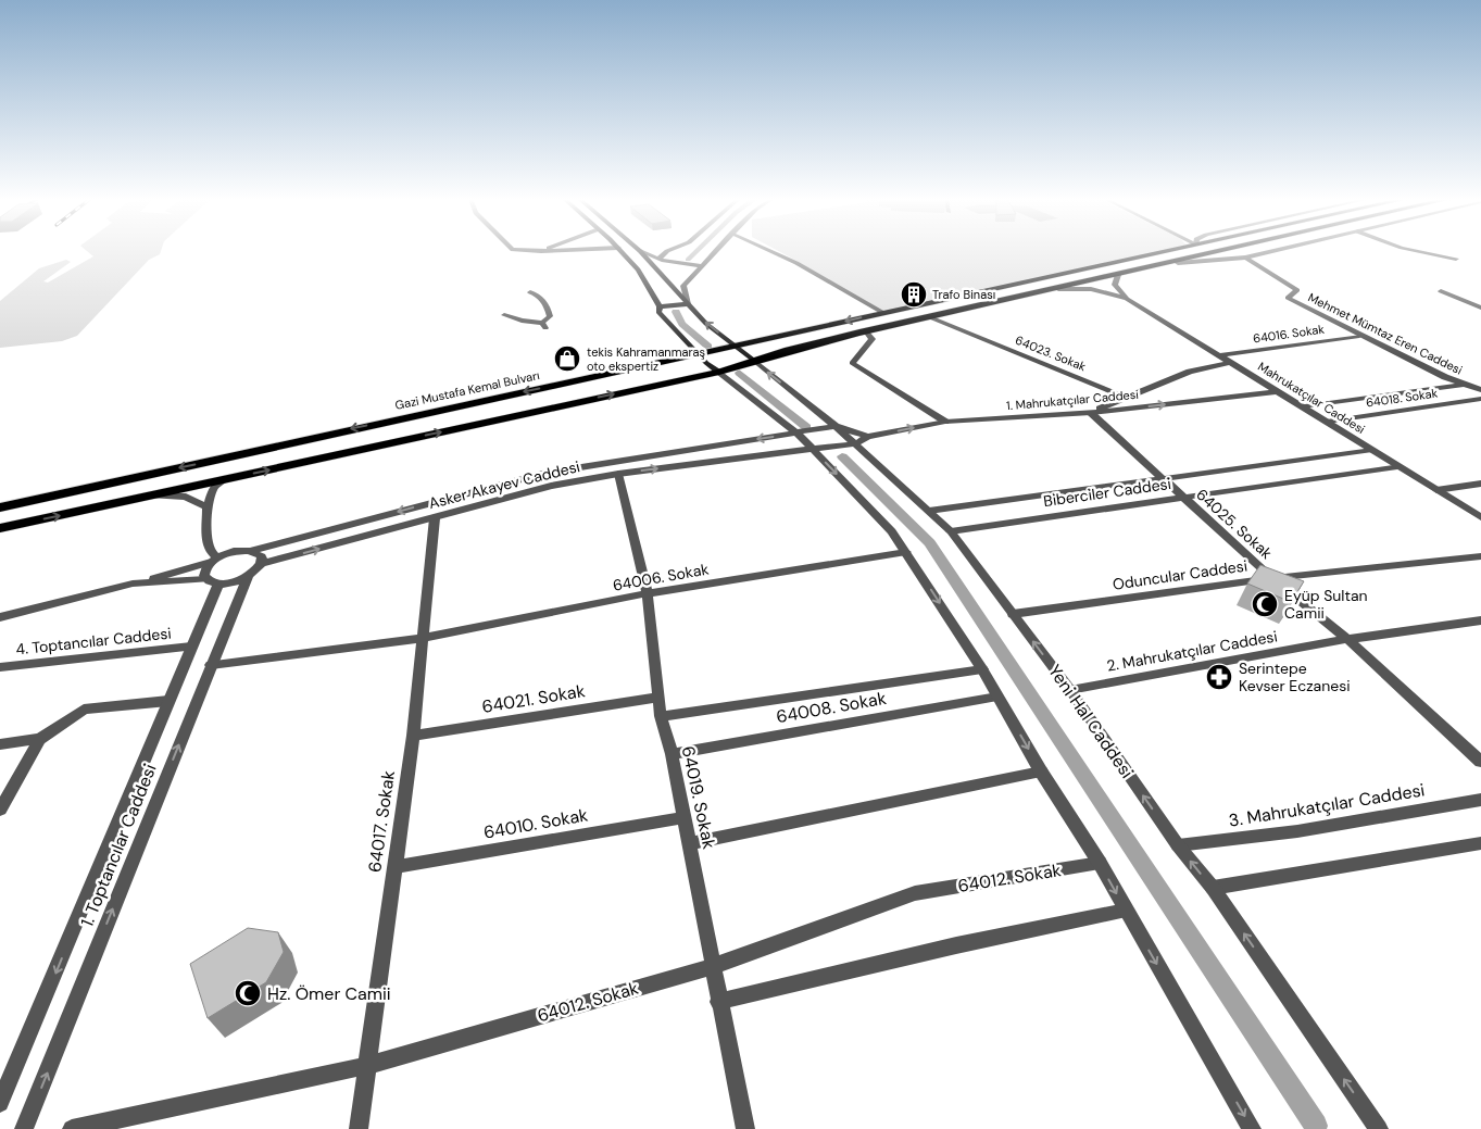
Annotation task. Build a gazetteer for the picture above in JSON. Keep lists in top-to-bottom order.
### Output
{
  "streets": {
    "highway": ["Gazi Mustafa Kemal Bulvarı"],
    "street": [
      "64016. Sokak",
      "Mehmet Mümtaz Eren Caddesi",
      "64023. Sokak",
      "Mahrukatçılar Caddesi",
      "64018. Sokak",
      "1. Mahrukatçılar Caddesi",
      "Asker Akayev Caddesi",
      "Biberciler Caddesi",
      "64025. Sokak",
      "Oduncular Caddesi",
      "64006. Sokak",
      "4. Toptancılar Caddesi",
      "2. Mahrukatçılar Caddesi",
      "64021. Sokak",
      "64008. Sokak",
      "Yeni Hal Caddesi",
      "64019. Sokak",
      "3. Mahrukatçılar Caddesi",
      "64017. Sokak",
      "64010. Sokak",
      "1. Toptancılar Caddesi",
      "64012. Sokak"
    ]
  },
  "crossings": [
    ["64016. Sokak", "Mehmet Mümtaz Eren Caddesi"],
    ["64016. Sokak", "Mahrukatçılar Caddesi"],
    ["Mahrukatçılar Caddesi", "64018. Sokak"],
    ["Mahrukatçılar Caddesi", "1. Mahrukatçılar Caddesi"],
    ["Mahrukatçılar Caddesi", "Biberciler Caddesi"],
    ["1. Mahrukatçılar Caddesi", "Asker Akayev Caddesi"],
    ["1. Mahrukatçılar Caddesi", "64025. Sokak"],
    ["1. Mahrukatçılar Caddesi", "Yeni Hal Caddesi"],
    ["Asker Akayev Caddesi", "Yeni Hal Caddesi"],
    ["Asker Akayev Caddesi", "64019. Sokak"],
    ["Asker Akayev Caddesi", "64017. Sokak"],
    ["Asker Akayev Caddesi", "1. Toptancılar Caddesi"],
    ["Biberciler Caddesi", "64025. Sokak"],
    ["Biberciler Caddesi", "Yeni Hal Caddesi"],
    ["64025. Sokak", "Oduncular Caddesi"],
    ["64025. Sokak", "2. Mahrukatçılar Caddesi"],
    ["Oduncular Caddesi", "Yeni Hal Caddesi"],
    ["64006. Sokak", "64019. Sokak"],
    ["64006. Sokak", "64017. Sokak"],
    ["64006. Sokak", "1. Toptancılar Caddesi"],
    ["4. Toptancılar Caddesi", "1. Toptancılar Caddesi"],
    ["2. Mahrukatçılar Caddesi", "Yeni Hal Caddesi"],
    ["64021. Sokak", "64019. Sokak"],
    ["64021. Sokak", "64017. Sokak"],
    ["64008. Sokak", "64019. Sokak"],
    ["Yeni Hal Caddesi", "3. Mahrukatçılar Caddesi"],
    ["64019. Sokak", "64010. Sokak"],
    ["64019. Sokak", "64012. Sokak"],
    ["64017. Sokak", "64010. Sokak"],
    ["64017. Sokak", "64012. Sokak"]
  ],
  "places": {
    "building": ["Trafo Binası"],
    "shop": ["tekis Kahramanmaraş oto ekspertiz"],
    "mosque": ["Eyüp Sultan Camii", "Hz. Ömer Camii"],
    "pharmacy": ["Serintepe Kevser Eczanesi"]
  }
}
